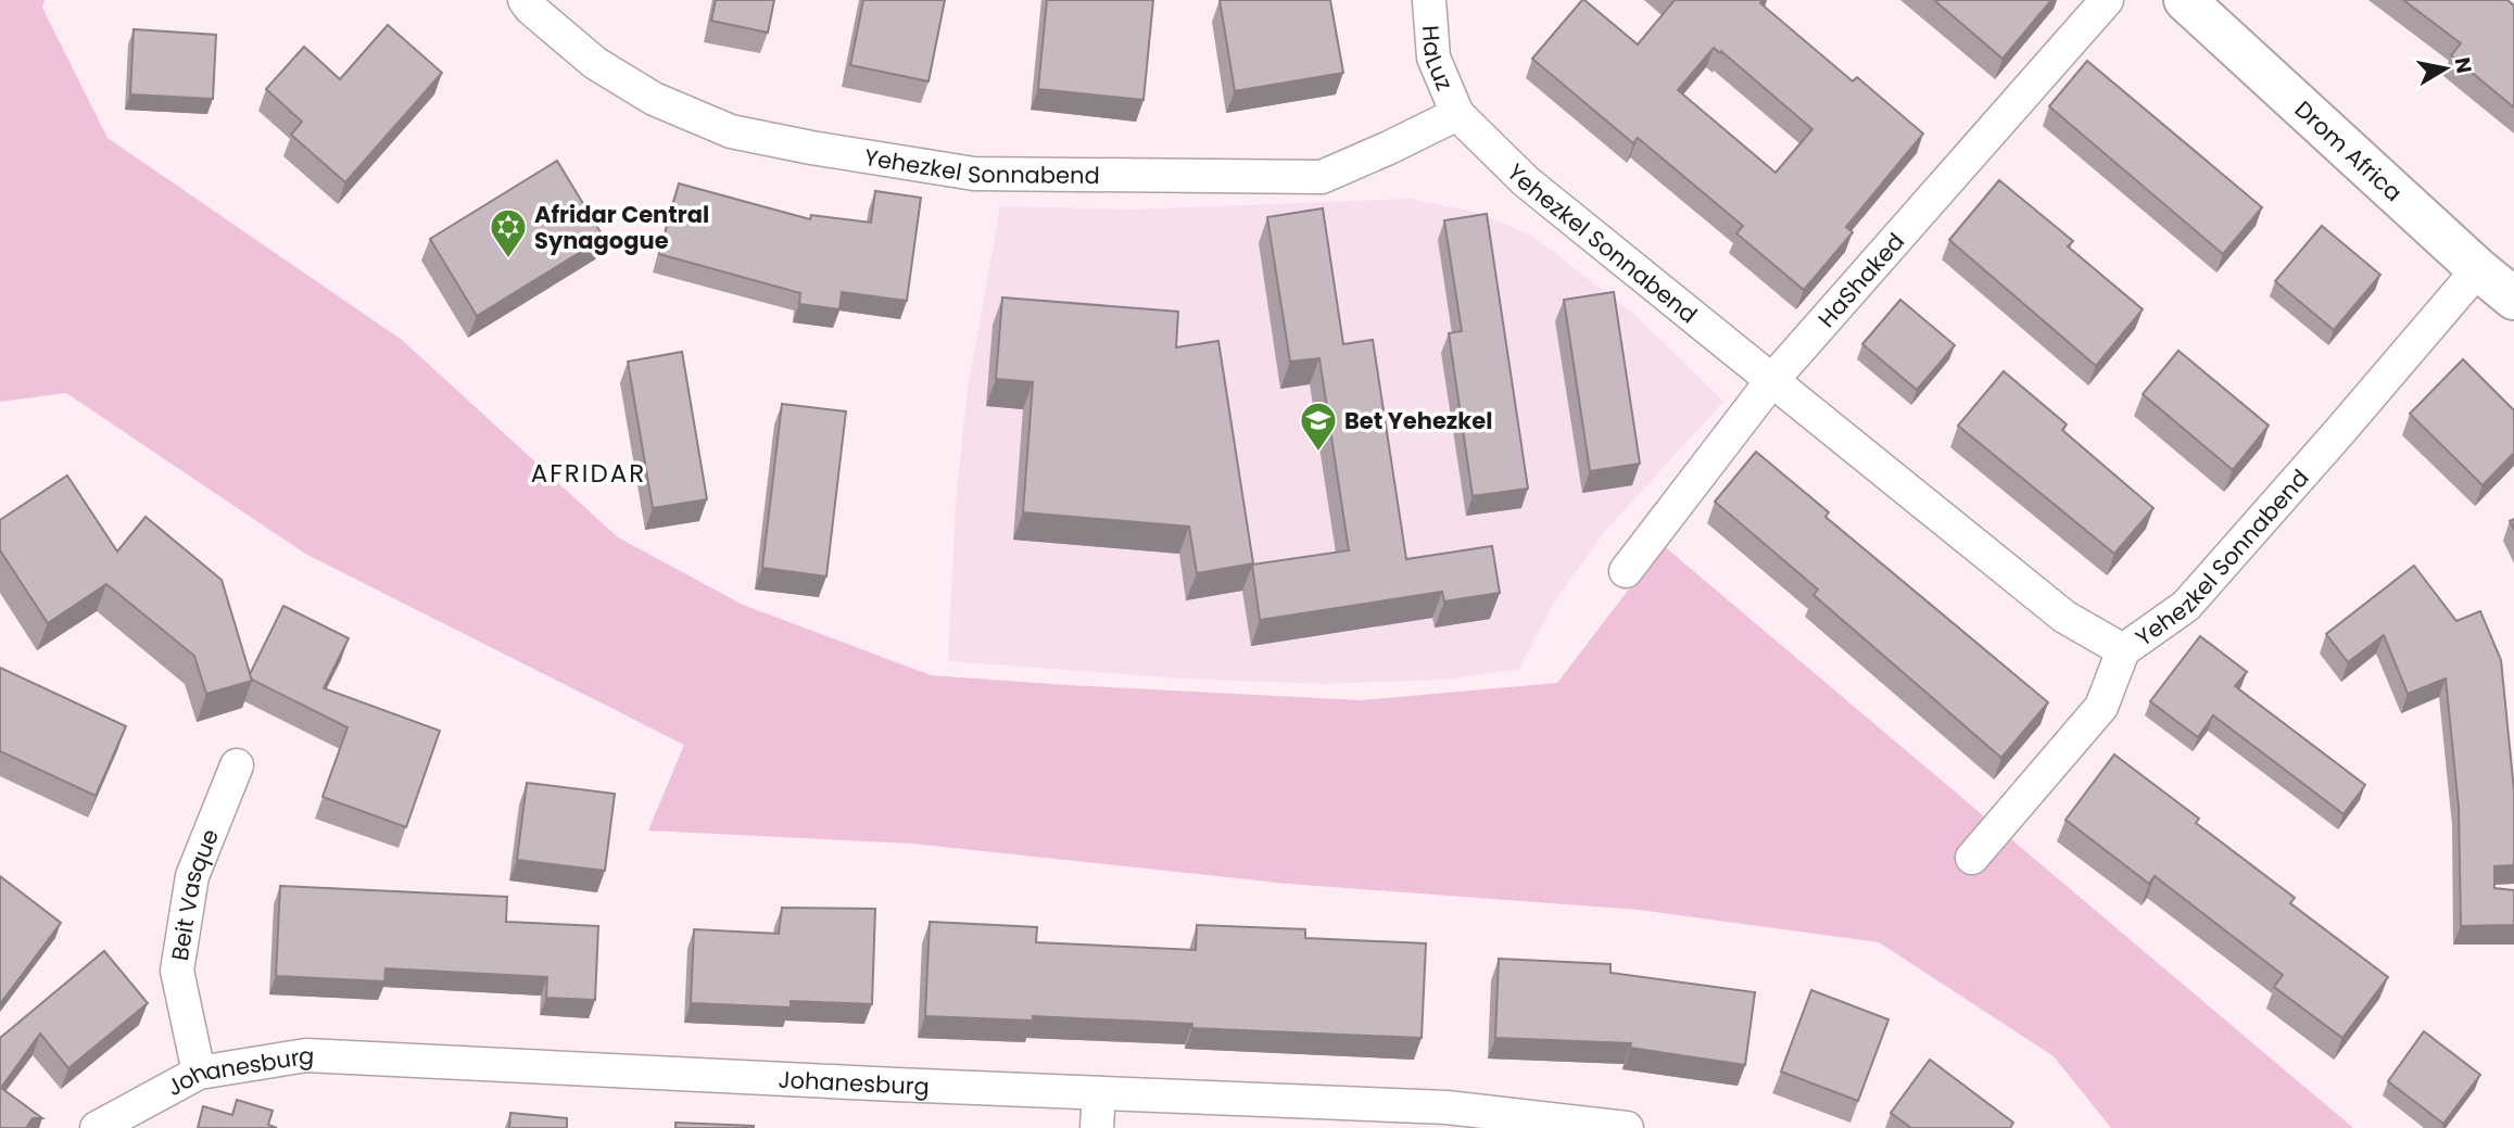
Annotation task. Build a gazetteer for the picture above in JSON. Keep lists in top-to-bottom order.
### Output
{
  "streets": {
    "street": [
      "HaLuz",
      "Drom Africa",
      "Yehezkel Sonnabend",
      "HaShaked",
      "Beit Vasque",
      "Johanesburg"
    ]
  },
  "crossings": [
    ["HaLuz", "Yehezkel Sonnabend"],
    ["Drom Africa", "Yehezkel Sonnabend"],
    ["Yehezkel Sonnabend", "HaShaked"],
    ["Beit Vasque", "Johanesburg"]
  ],
  "districts": ["AFRIDAR"],
  "places": {
    "synagogue": ["Afridar Central Synagogue"],
    "school or university": ["Bet Yehezkel"]
  },
  "north": "right"
}
